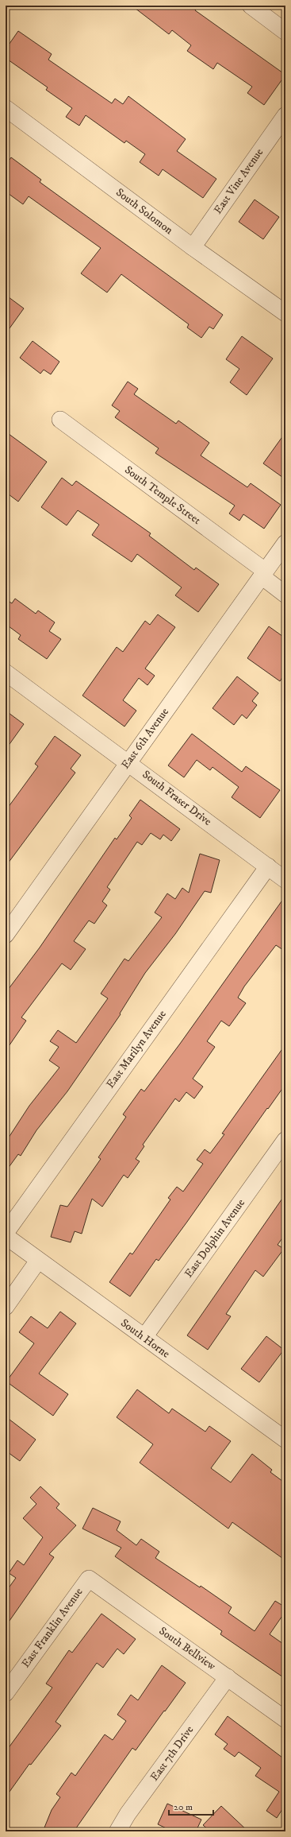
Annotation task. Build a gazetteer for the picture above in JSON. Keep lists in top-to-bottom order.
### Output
{
  "streets": {
    "street": [
      "East Vine Avenue",
      "South Solomon",
      "South Temple Street",
      "East 6th Avenue",
      "South Fraser Drive",
      "East Marilyn Avenue",
      "East Dolphin Avenue",
      "South Horne",
      "East Franklin Avenue",
      "South Bellview",
      "East 7th Drive"
    ]
  },
  "crossings": [
    ["East Vine Avenue", "South Solomon"],
    ["South Temple Street", "East 6th Avenue"],
    ["East 6th Avenue", "South Fraser Drive"],
    ["South Fraser Drive", "East Marilyn Avenue"],
    ["East Dolphin Avenue", "South Horne"],
    ["East Franklin Avenue", "South Bellview"],
    ["South Bellview", "East 7th Drive"]
  ],
  "scale_bar": "20 m"
}
